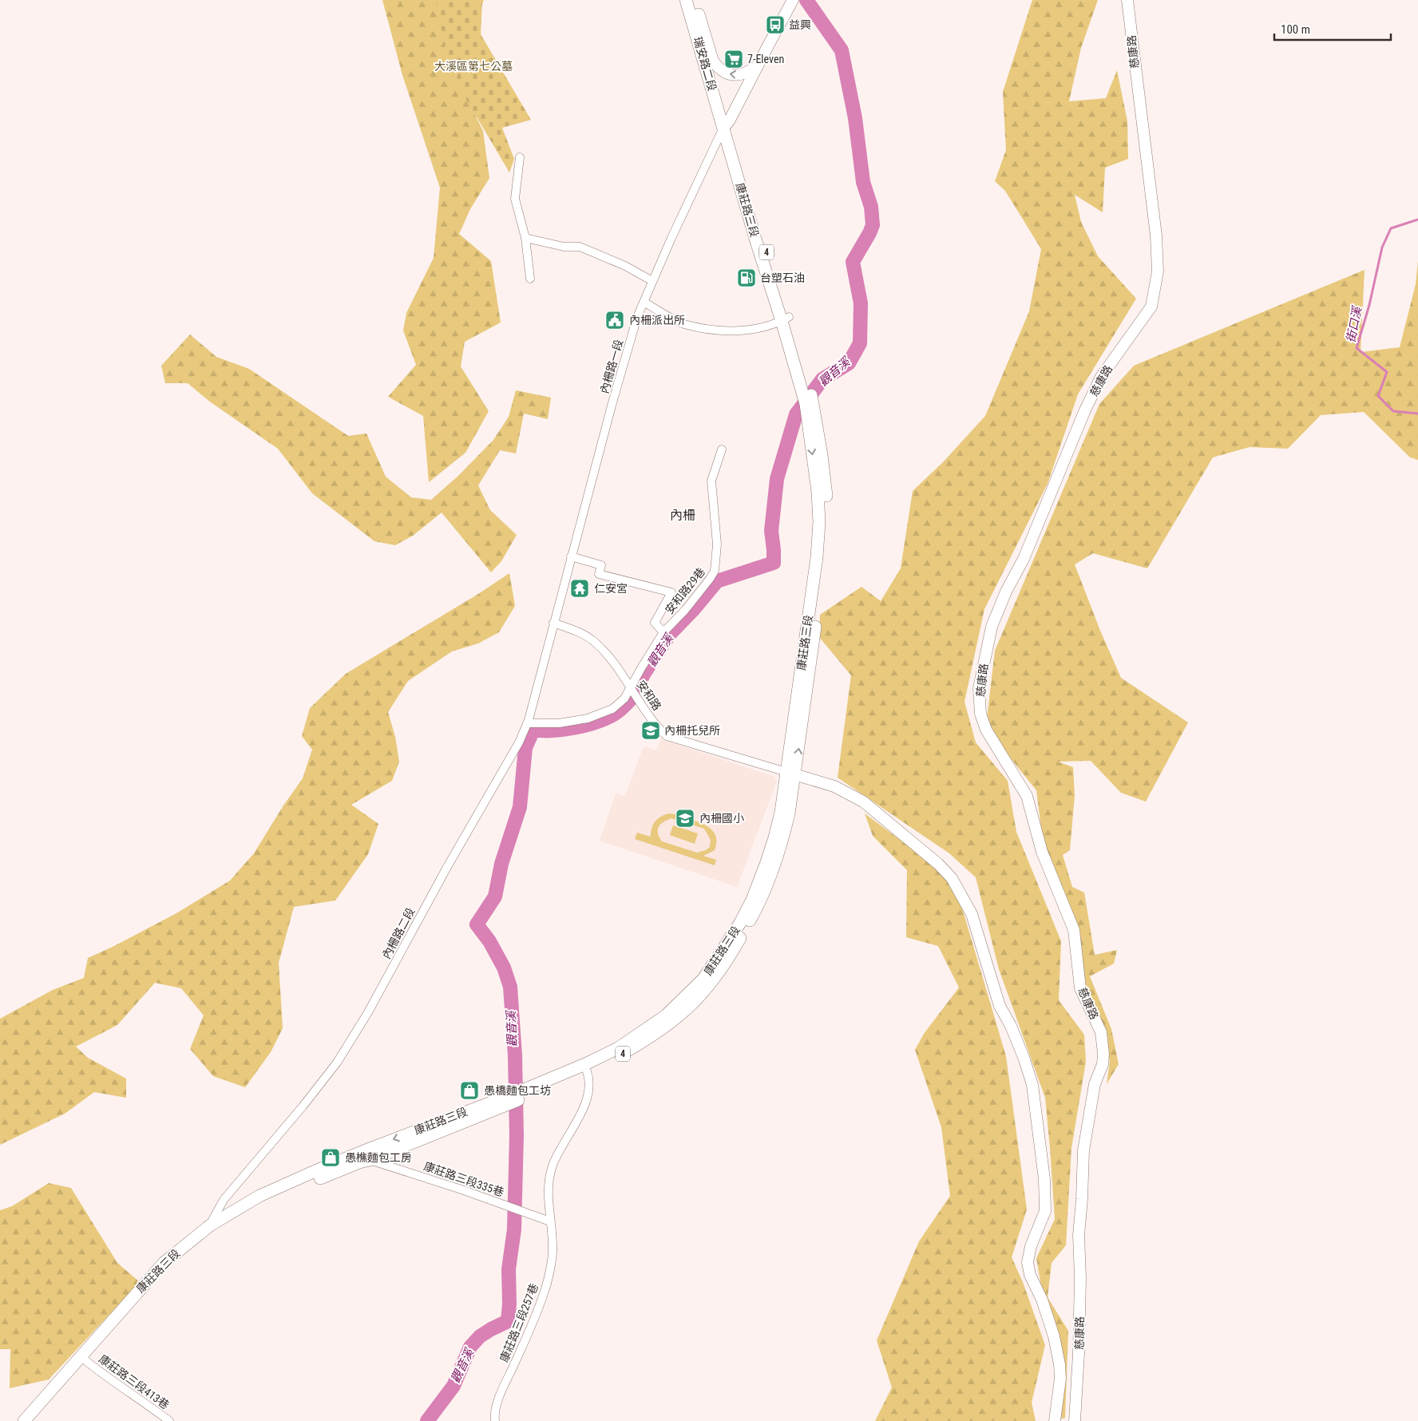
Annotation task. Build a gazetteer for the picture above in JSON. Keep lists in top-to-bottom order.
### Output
{
  "streets": {
    "main road": ["瑞安路二段", "康莊路三段", "4"],
    "street": [
      "慈康路",
      "內柵路一段",
      "安和路29巷",
      "安和路",
      "內柵路二段",
      "康莊路三段335巷",
      "康莊路三段257巷",
      "康莊路三段413巷"
    ]
  },
  "crossings": [
    ["瑞安路二段", "康莊路三段"],
    ["瑞安路二段", "4"],
    ["瑞安路二段", "內柵路一段"],
    ["康莊路三段", "4"],
    ["康莊路三段", "內柵路一段"],
    ["康莊路三段", "安和路"],
    ["康莊路三段", "內柵路二段"],
    ["康莊路三段", "康莊路三段335巷"],
    ["康莊路三段", "康莊路三段257巷"],
    ["康莊路三段", "康莊路三段413巷"],
    ["4", "內柵路一段"],
    ["內柵路一段", "安和路"],
    ["內柵路一段", "內柵路二段"],
    ["安和路29巷", "安和路"],
    ["安和路29巷", "內柵路二段"],
    ["安和路", "內柵路二段"],
    ["康莊路三段335巷", "康莊路三段257巷"]
  ],
  "districts": ["內柵"],
  "water": ["街口溪", "觀音溪"],
  "parks": ["大溪區第七公墓"],
  "places": {
    "bus stop": ["益興"],
    "supermarket": ["7-Eleven"],
    "fuel station": ["台塑石油"],
    "public building": ["內柵派出所"],
    "temple": ["仁安宮"],
    "school or university": ["內柵托兒所", "內柵國小"],
    "shop": ["愚橋麵包工坊", "愚樵麵包工房"]
  },
  "scale_bar": "100 m"
}
